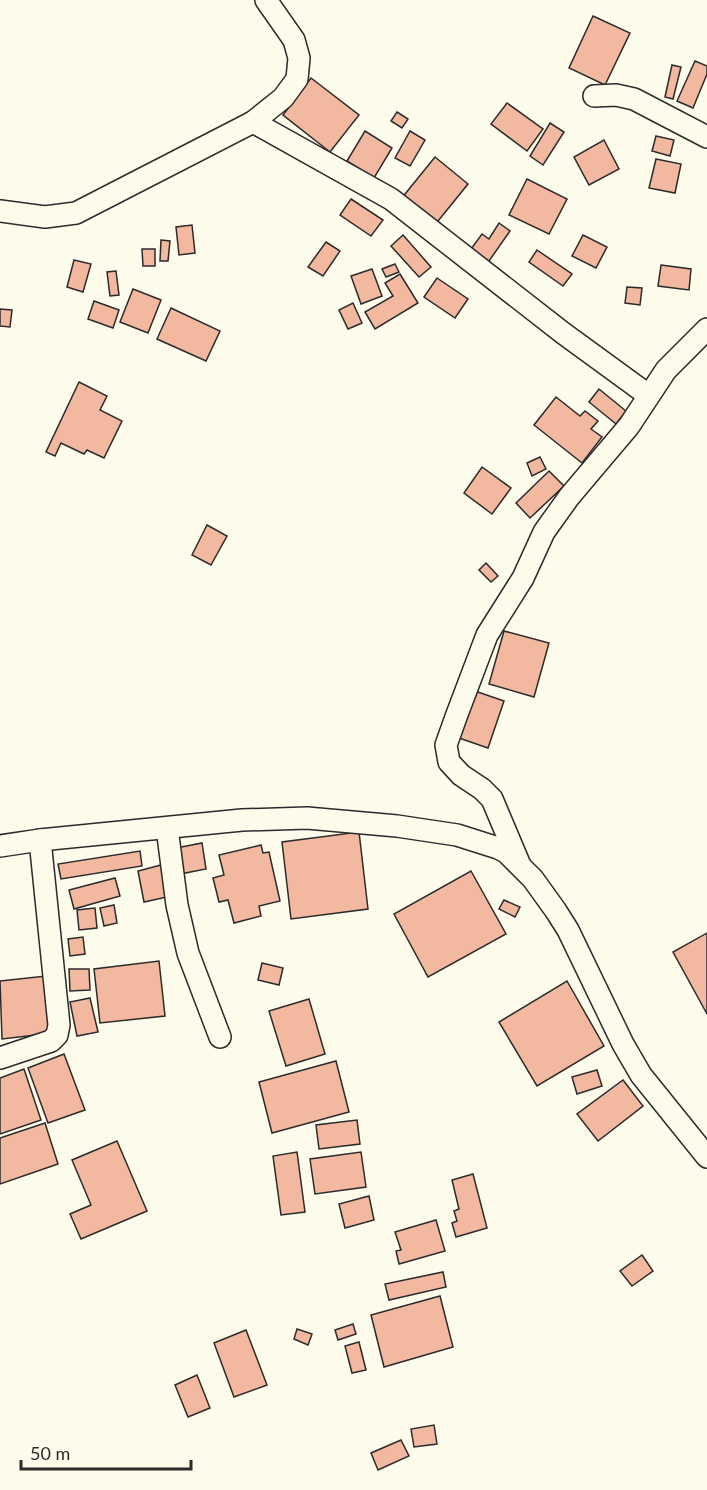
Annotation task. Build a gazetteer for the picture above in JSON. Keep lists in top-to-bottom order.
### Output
{
  "scale_bar": "50 m"
}
